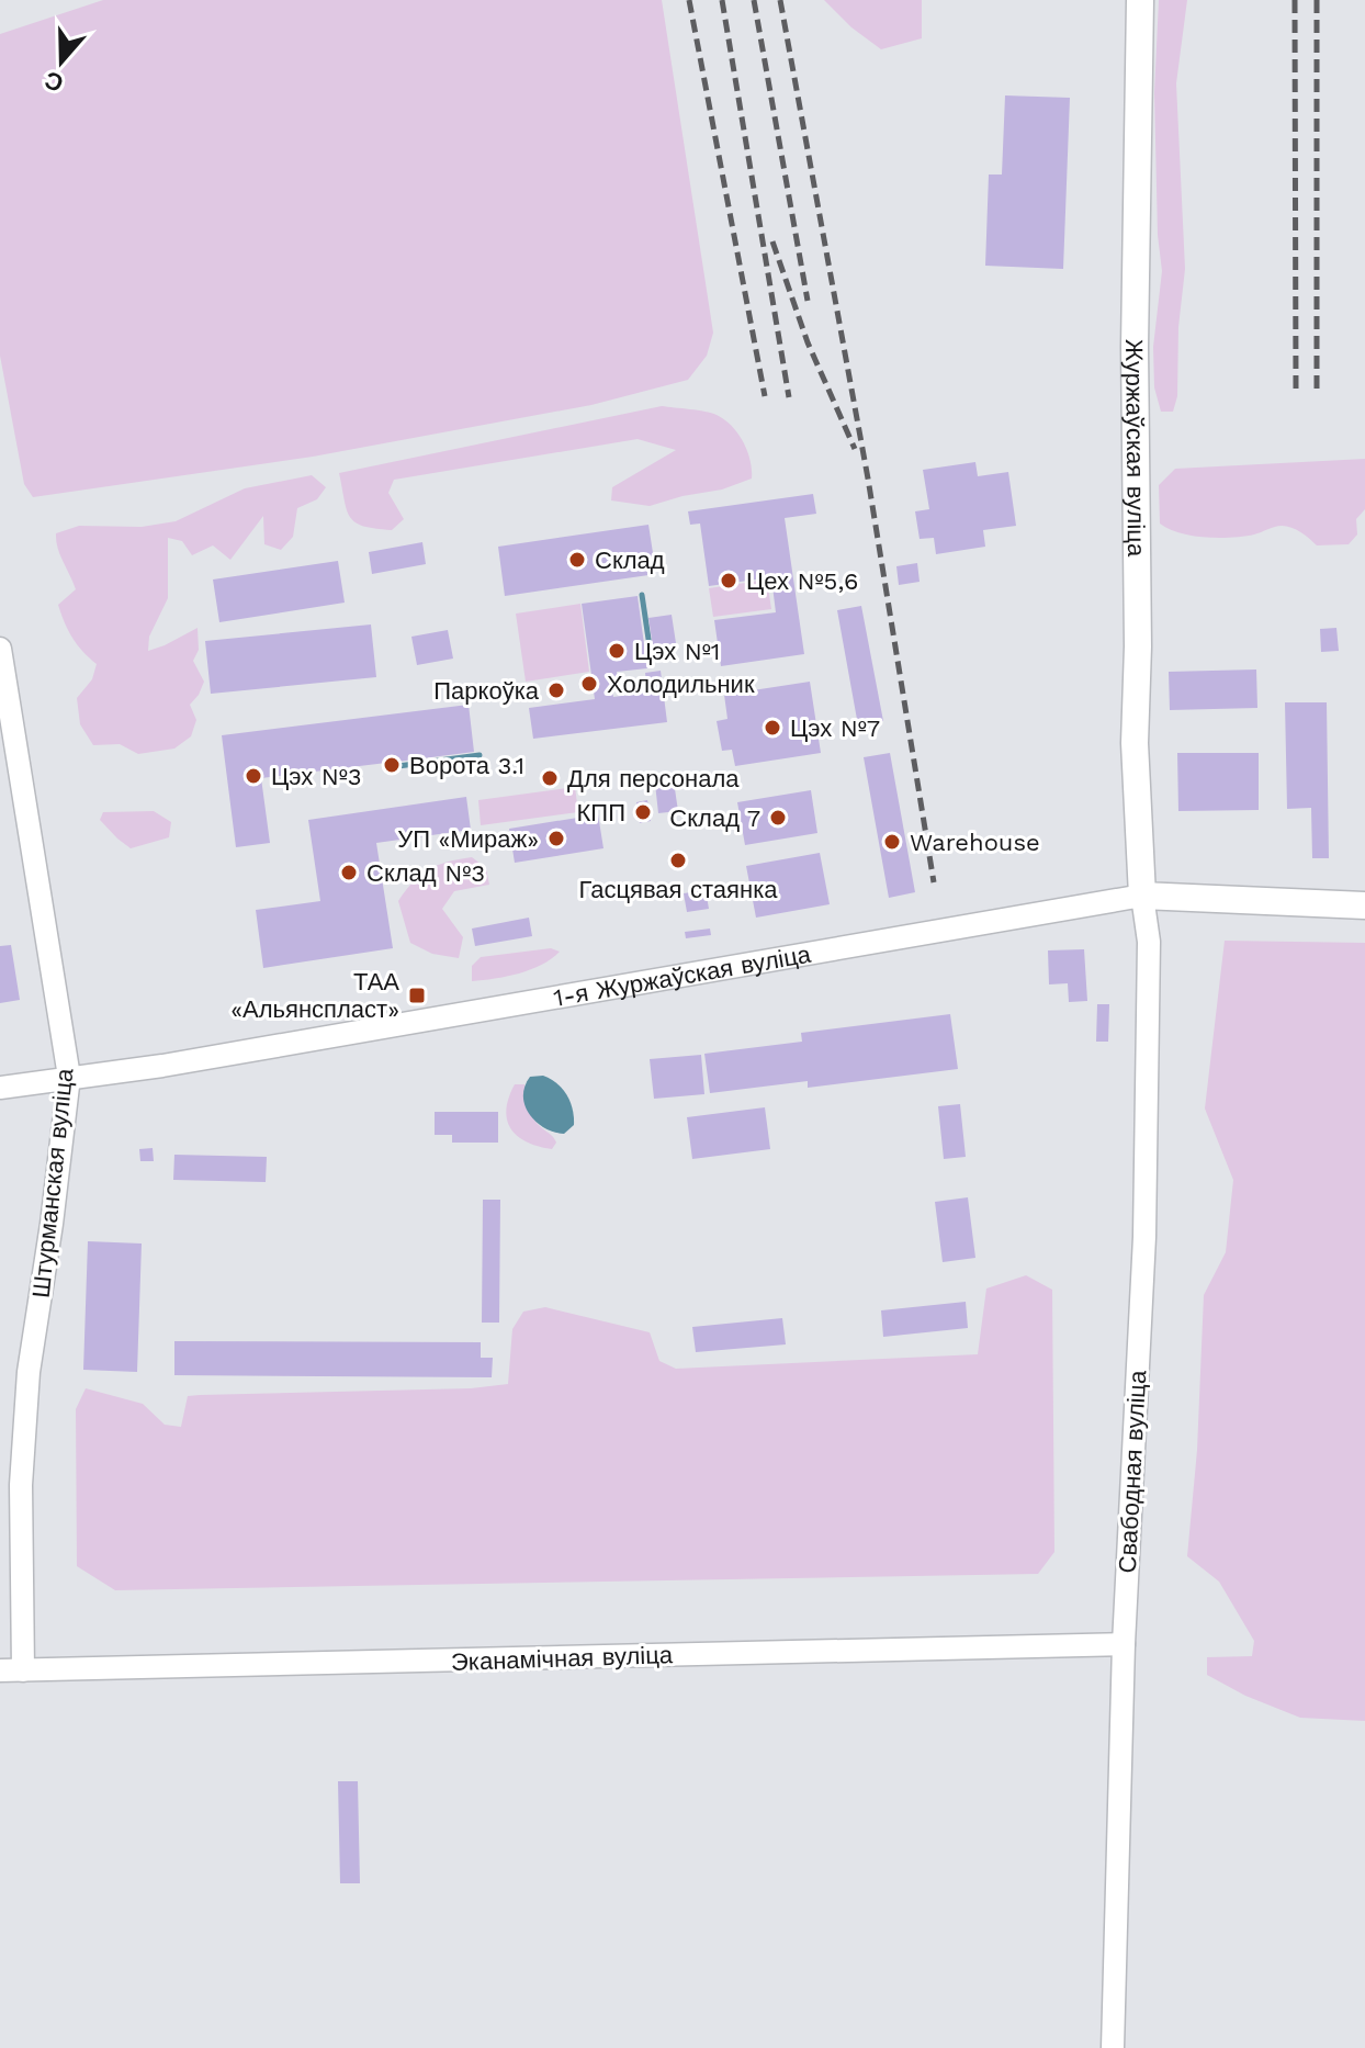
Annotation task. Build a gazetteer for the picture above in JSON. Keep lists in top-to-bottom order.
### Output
{
  "streets": {
    "street": [
      "Журжаўская вуліца",
      "1-я Журжаўская вуліца",
      "Штурманская вуліца",
      "Свабодная вуліца",
      "Эканамічная вуліца"
    ]
  },
  "crossings": [
    ["Журжаўская вуліца", "1-я Журжаўская вуліца"],
    ["Журжаўская вуліца", "Свабодная вуліца"],
    ["1-я Журжаўская вуліца", "Штурманская вуліца"],
    ["1-я Журжаўская вуліца", "Свабодная вуліца"],
    ["Штурманская вуліца", "Эканамічная вуліца"],
    ["Свабодная вуліца", "Эканамічная вуліца"]
  ],
  "places": {
    "other": [
      "Склад",
      "Цех №5,6",
      "Цэх №1",
      "Холодильник",
      "Паркоўка",
      "Цэх №7",
      "Ворота 3.1",
      "Цэх №3",
      "Для персонала",
      "КПП",
      "Склад 7",
      "УП «Мираж»",
      "Warehouse",
      "Гасцявая стаянка",
      "Склад №3"
    ],
    "transit": ["ТАА «Альянспласт»"]
  },
  "north": "bottom"
}
